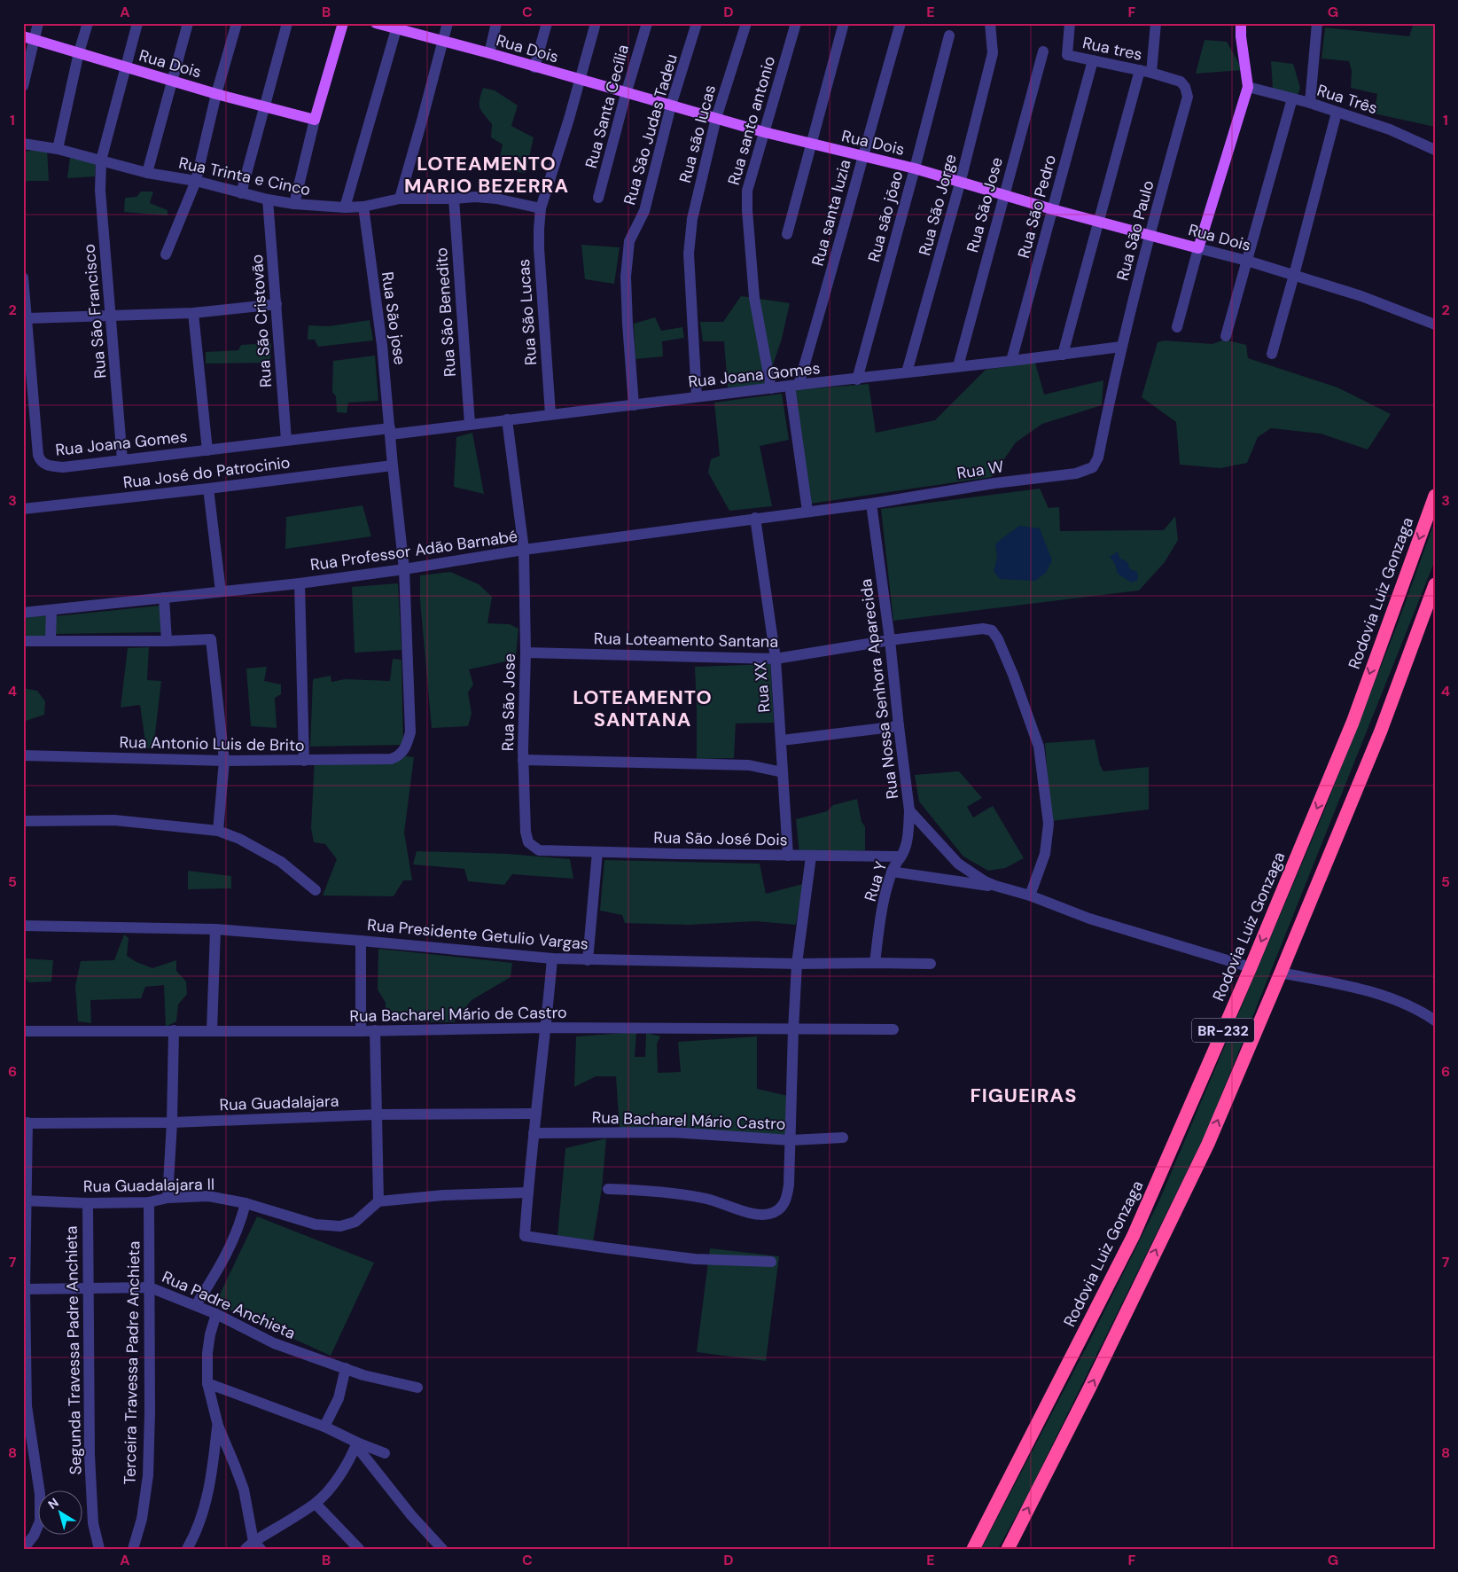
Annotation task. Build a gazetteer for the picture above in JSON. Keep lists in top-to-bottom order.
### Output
{
  "streets": {
    "highway": ["Rodovia Luiz Gonzaga", "BR-232"],
    "main road": ["Rua Dois"],
    "street": [
      "Rua tres",
      "Rua Três",
      "Rua Santa Cecília",
      "Rua santo antonio",
      "Rua São Judas Tadeu",
      "Rua são lucas",
      "Rua Trinta e Cinco",
      "Rua São Jorge",
      "Rua São Jose",
      "Rua São Pedro",
      "Rua santa luzia",
      "Rua são jõao",
      "Rua São Paulo",
      "Rua São Francisco",
      "Rua São Benedito",
      "Rua São Lucas",
      "Rua São jose",
      "Rua São Cristovão",
      "Rua Joana Gomes",
      "Rua W",
      "Rua José do Patrocinio",
      "Rua Professor Adão Barnabé",
      "Rua Loteamento Santana",
      "Rua XX",
      "Rua Nossa Senhora Aparecida",
      "Rua Antonio Luis de Brito",
      "Rua São José Dois",
      "Rua Y",
      "Rua Presidente Getulio Vargas",
      "Rua Bacharel Mário de Castro",
      "Rua Guadalajara",
      "Rua Bacharel Mário Castro",
      "Rua Guadalajara II",
      "Rua Padre Anchieta",
      "Segunda Travessa Padre Anchieta",
      "Terceira Travessa Padre Anchieta"
    ]
  },
  "crossings": [
    ["Rua Dois", "Rua Santa Cecília"],
    ["Rua Dois", "Rua santo antonio"],
    ["Rua Dois", "Rua São Judas Tadeu"],
    ["Rua Dois", "Rua são lucas"],
    ["Rua Dois", "Rua São Jorge"],
    ["Rua Dois", "Rua São Jose"],
    ["Rua Dois", "Rua São Pedro"],
    ["Rua Dois", "Rua santa luzia"],
    ["Rua Dois", "Rua são jõao"],
    ["Rua Dois", "Rua São Paulo"],
    ["Rua Dois", "Rua São Francisco"],
    ["Rua Dois", "Rua São Lucas"],
    ["Rua tres", "Rua São Pedro"],
    ["Rua tres", "Rua São Paulo"],
    ["Rua santo antonio", "Rua Joana Gomes"],
    ["Rua São Judas Tadeu", "Rua Joana Gomes"],
    ["Rua são lucas", "Rua Joana Gomes"],
    ["Rua Trinta e Cinco", "Rua São Francisco"],
    ["Rua Trinta e Cinco", "Rua São Benedito"],
    ["Rua Trinta e Cinco", "Rua São Lucas"],
    ["Rua Trinta e Cinco", "Rua São jose"],
    ["Rua Trinta e Cinco", "Rua São Cristovão"],
    ["Rua São Jorge", "Rua Joana Gomes"],
    ["Rua São Jose", "Rua Joana Gomes"],
    ["Rua São Jose", "Rua Professor Adão Barnabé"],
    ["Rua São Jose", "Rua Loteamento Santana"],
    ["Rua São Jose", "Rua São José Dois"],
    ["Rua São Pedro", "Rua Joana Gomes"],
    ["Rua santa luzia", "Rua Joana Gomes"],
    ["Rua são jõao", "Rua Joana Gomes"],
    ["Rua São Paulo", "Rua Joana Gomes"],
    ["Rua São Paulo", "Rua W"],
    ["Rua São Francisco", "Rua Joana Gomes"],
    ["Rua São Benedito", "Rua Joana Gomes"],
    ["Rua São Lucas", "Rua Joana Gomes"],
    ["Rua São jose", "Rua Joana Gomes"],
    ["Rua São jose", "Rua José do Patrocinio"],
    ["Rua São jose", "Rua Professor Adão Barnabé"],
    ["Rua São jose", "Rua Antonio Luis de Brito"],
    ["Rua São Cristovão", "Rua Joana Gomes"],
    ["Rua W", "Rua Nossa Senhora Aparecida"],
    ["Rua Professor Adão Barnabé", "Rua XX"],
    ["Rodovia Luiz Gonzaga", "Rua Nossa Senhora Aparecida"],
    ["Rua Loteamento Santana", "Rua XX"],
    ["Rua Loteamento Santana", "Rua Nossa Senhora Aparecida"],
    ["Rua XX", "Rua São José Dois"],
    ["Rua Nossa Senhora Aparecida", "Rua Y"],
    ["Rua São José Dois", "Rua Y"],
    ["Rua Y", "Rua Presidente Getulio Vargas"],
    ["Rua Guadalajara II", "Segunda Travessa Padre Anchieta"],
    ["Rua Guadalajara II", "Terceira Travessa Padre Anchieta"],
    ["Rua Padre Anchieta", "Segunda Travessa Padre Anchieta"],
    ["Rua Padre Anchieta", "Terceira Travessa Padre Anchieta"]
  ],
  "districts": ["LOTEAMENTO MARIO BEZERRA", "LOTEAMENTO SANTANA", "FIGUEIRAS"],
  "north": "top left",
  "grid": {
    "columns": [
      "A",
      "B",
      "C",
      "D",
      "E",
      "F",
      "G"
    ],
    "rows": [
      "1",
      "2",
      "3",
      "4",
      "5",
      "6",
      "7",
      "8"
    ]
  }
}
